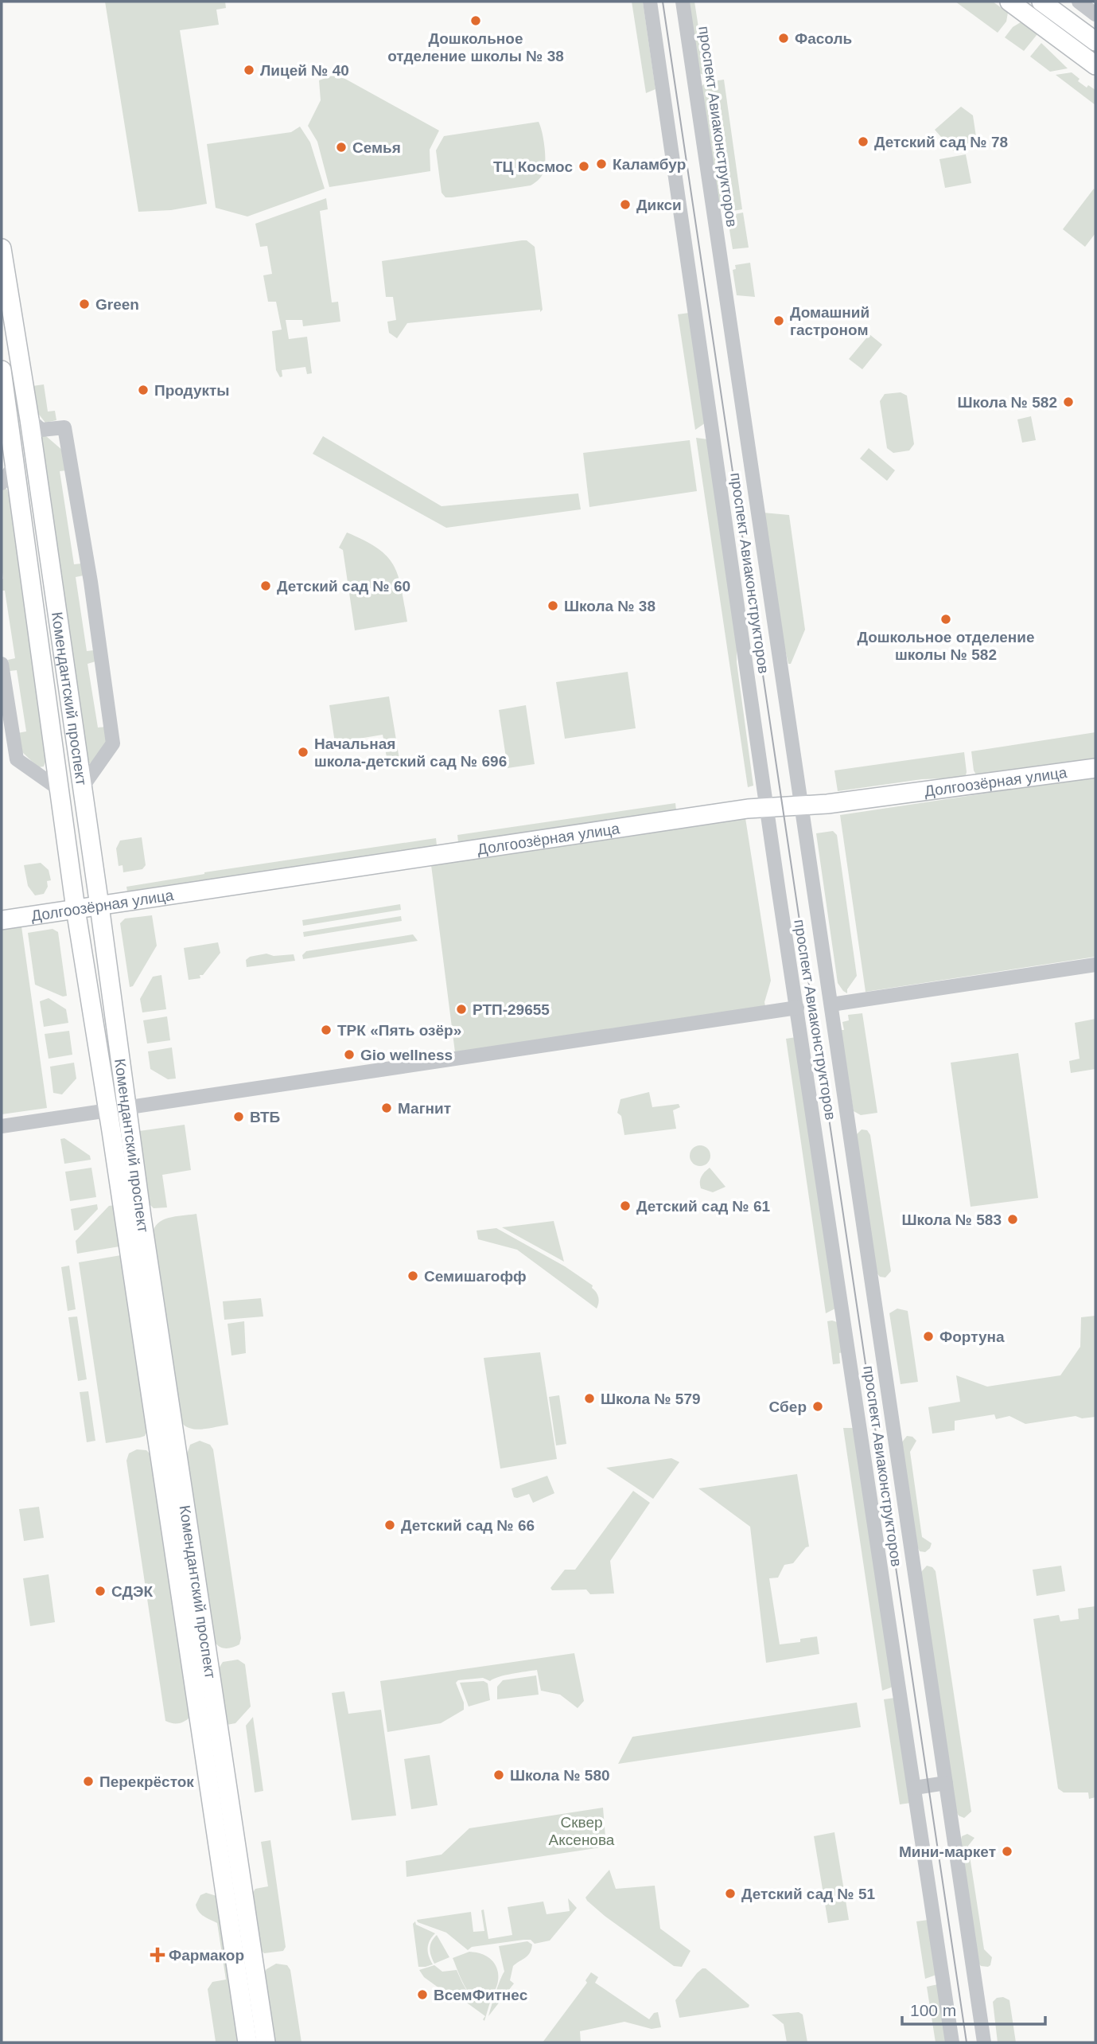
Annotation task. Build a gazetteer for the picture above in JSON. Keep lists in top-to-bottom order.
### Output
{
  "streets": {
    "main road": ["Комендантский проспект", "Долгоозёрная улица"],
    "street": ["проспект Авиаконструкторов"]
  },
  "crossings": [
    ["проспект Авиаконструкторов", "Долгоозёрная улица"],
    ["Комендантский проспект", "Долгоозёрная улица"]
  ],
  "parks": ["Сквер Аксенова"],
  "places": {
    "other": [
      "Дошкольное отделение школы № 38",
      "Фасоль",
      "Лицей № 40",
      "Детский сад № 78",
      "Семья",
      "Каламбур",
      "ТЦ Космос",
      "Дикси",
      "Green",
      "Домашний гастроном",
      "Продукты",
      "Школа № 582",
      "Детский сад № 60",
      "Школа № 38",
      "Дошкольное отделение школы № 582",
      "Начальная школа-детский сад № 696",
      "РТП-29655",
      "ТРК «Пять озёр»",
      "Gio wellness",
      "Магнит",
      "ВТБ",
      "Детский сад № 61",
      "Школа № 583",
      "Семишагофф",
      "Фортуна",
      "Школа № 579",
      "Сбер",
      "Детский сад № 66",
      "СДЭК",
      "Школа № 580",
      "Перекрёсток",
      "Мини-маркет",
      "Детский сад № 51",
      "ВсемФитнес"
    ],
    "health": ["Фармакор"]
  },
  "scale_bar": "100 m"
}
